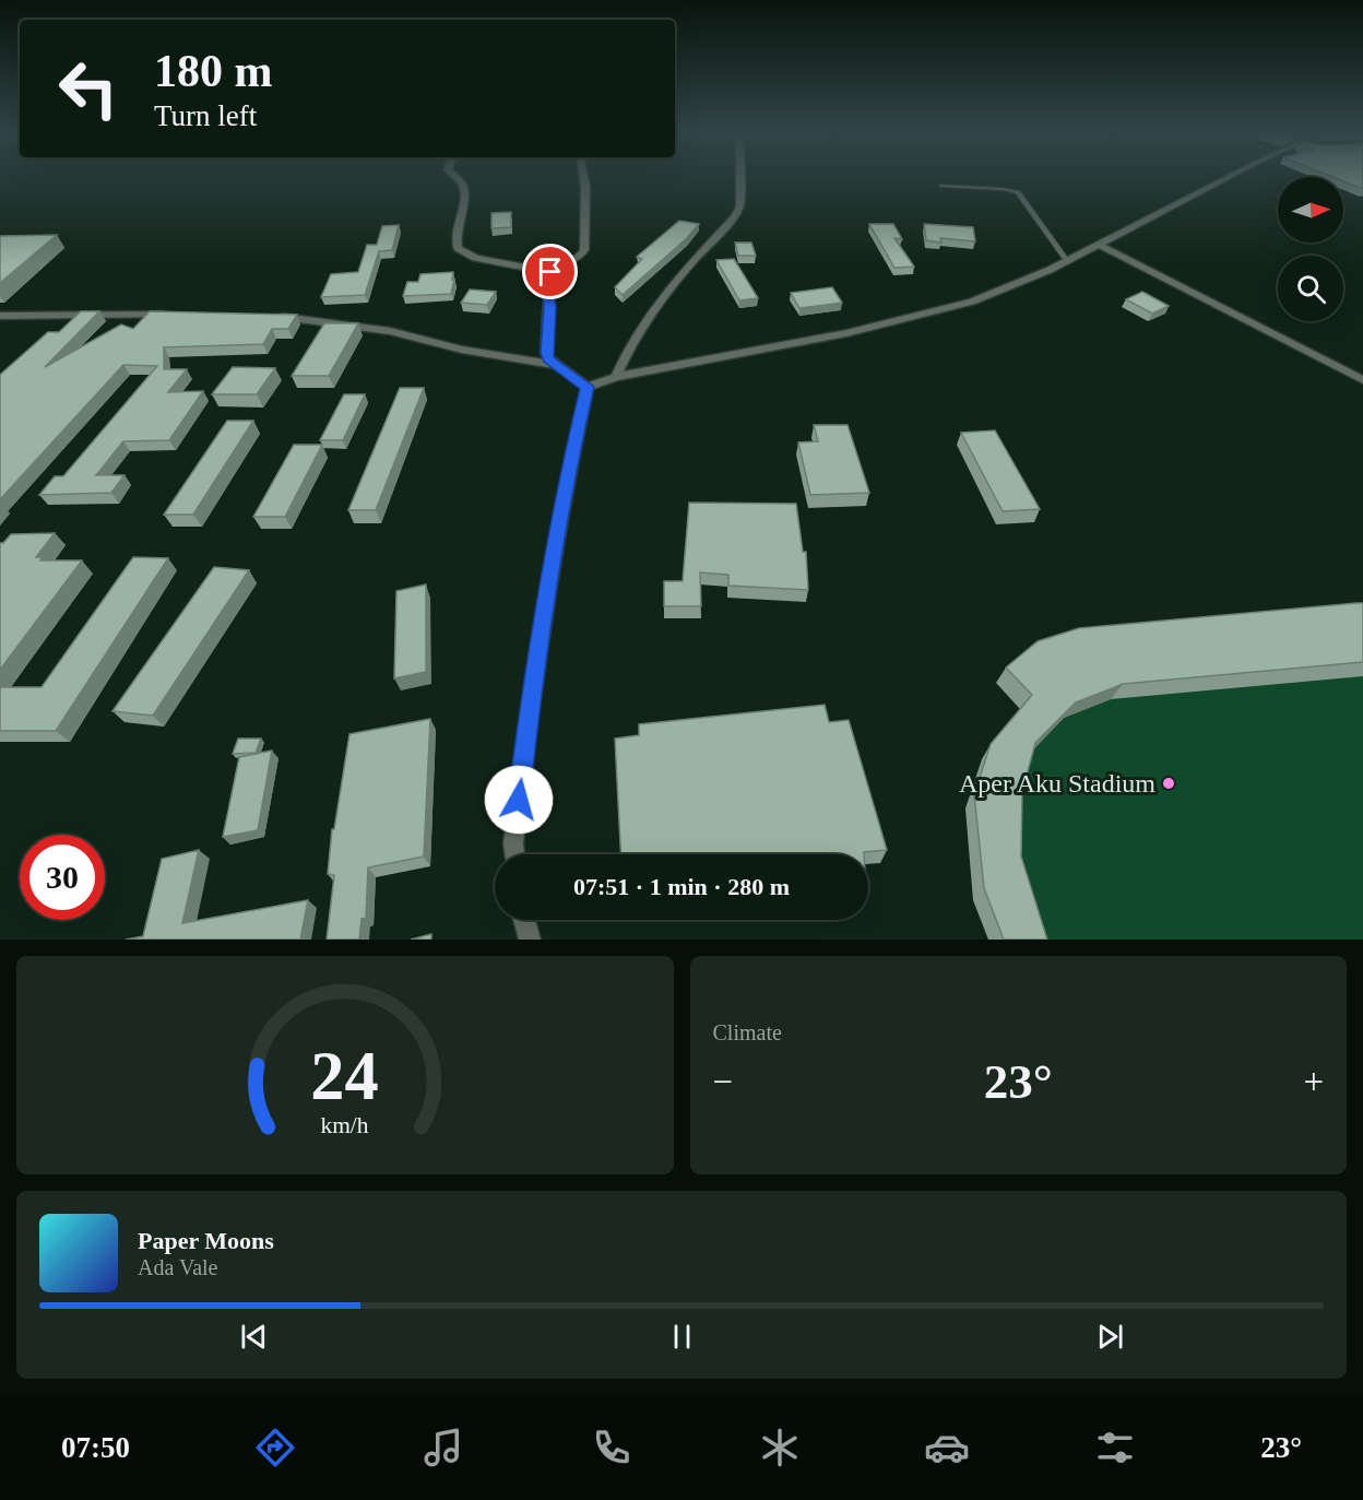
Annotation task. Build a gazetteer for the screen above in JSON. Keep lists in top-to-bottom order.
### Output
{
  "places": ["Aper Aku Stadium"],
  "north": "right",
  "page": {
    "turn": ["180 m", "Turn left"],
    "limit": "30",
    "trip": "07:51 · 1 min · 280 m",
    "tile": "Climate",
    "heat": ["−", "23°", "+"],
    "song": ["Paper Moons", "Ada Vale"],
    "tabs": ["07:50", "23°"],
    "gauge": ["24", "km/h"]
  }
}
